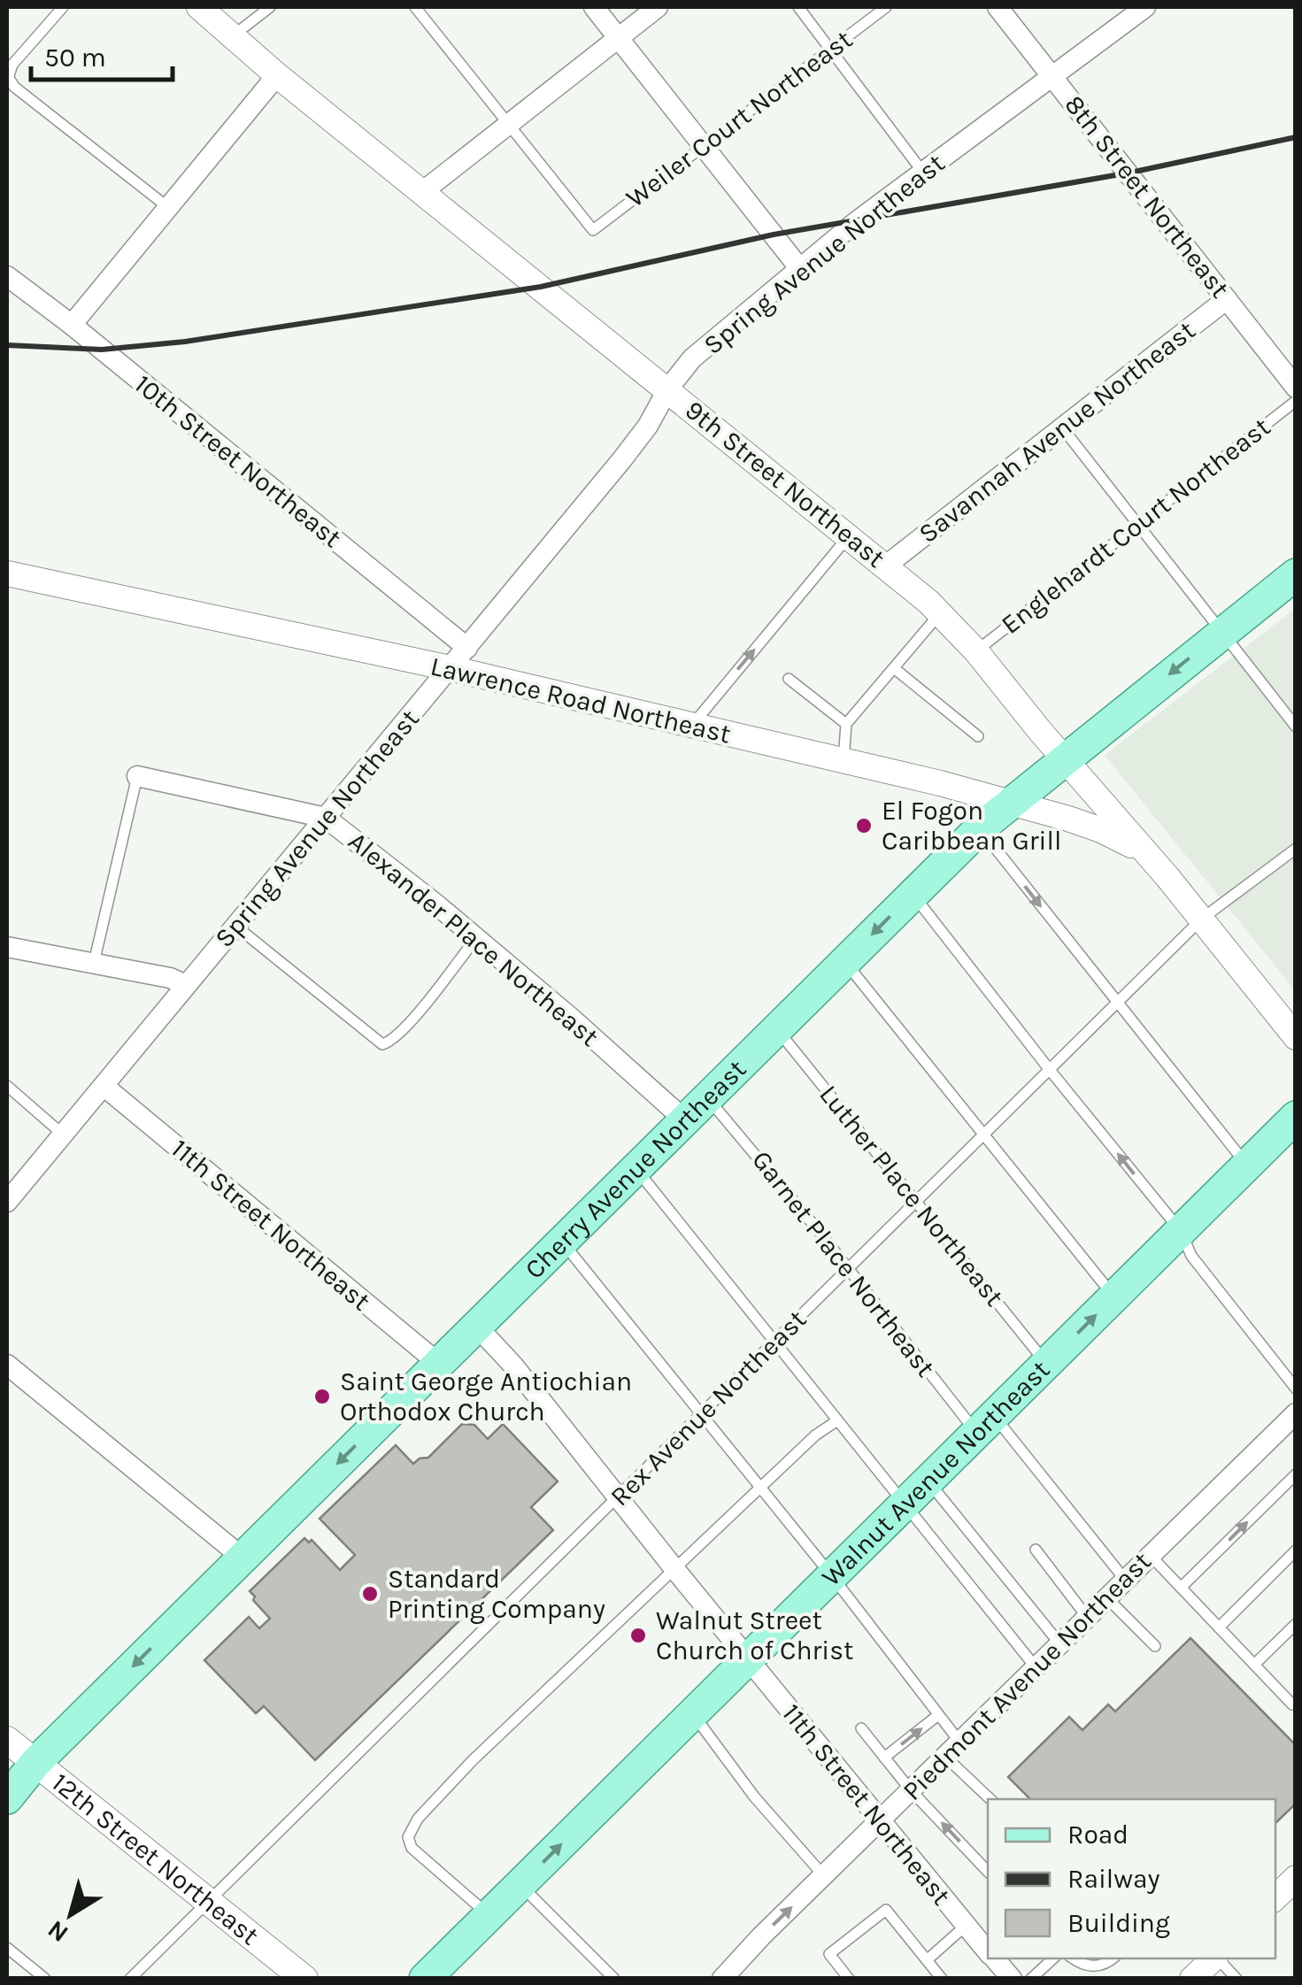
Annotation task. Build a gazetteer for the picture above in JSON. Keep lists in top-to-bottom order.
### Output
{
  "streets": {
    "main road": ["Cherry Avenue Northeast", "Walnut Avenue Northeast", "12th Street Northeast"],
    "street": [
      "8th Street Northeast",
      "Spring Avenue Northeast",
      "Savannah Avenue Northeast",
      "10th Street Northeast",
      "9th Street Northeast",
      "Lawrence Road Northeast",
      "Alexander Place Northeast",
      "11th Street Northeast",
      "Piedmont Avenue Northeast"
    ],
    "lane": [
      "Weiler Court Northeast",
      "Englehardt Court Northeast",
      "Luther Place Northeast",
      "Garnet Place Northeast",
      "Rex Avenue Northeast"
    ]
  },
  "crossings": [
    ["8th Street Northeast", "Spring Avenue Northeast"],
    ["8th Street Northeast", "Savannah Avenue Northeast"],
    ["Spring Avenue Northeast", "10th Street Northeast"],
    ["Spring Avenue Northeast", "9th Street Northeast"],
    ["Spring Avenue Northeast", "Lawrence Road Northeast"],
    ["Spring Avenue Northeast", "Alexander Place Northeast"],
    ["Spring Avenue Northeast", "11th Street Northeast"],
    ["Savannah Avenue Northeast", "9th Street Northeast"],
    ["9th Street Northeast", "Englehardt Court Northeast"],
    ["9th Street Northeast", "Lawrence Road Northeast"],
    ["9th Street Northeast", "Cherry Avenue Northeast"],
    ["9th Street Northeast", "Rex Avenue Northeast"],
    ["Lawrence Road Northeast", "Cherry Avenue Northeast"],
    ["Alexander Place Northeast", "Cherry Avenue Northeast"],
    ["Cherry Avenue Northeast", "Luther Place Northeast"],
    ["Cherry Avenue Northeast", "11th Street Northeast"],
    ["Cherry Avenue Northeast", "Garnet Place Northeast"],
    ["Cherry Avenue Northeast", "12th Street Northeast"],
    ["Luther Place Northeast", "Rex Avenue Northeast"],
    ["Luther Place Northeast", "Walnut Avenue Northeast"],
    ["11th Street Northeast", "Rex Avenue Northeast"],
    ["11th Street Northeast", "Walnut Avenue Northeast"],
    ["11th Street Northeast", "Piedmont Avenue Northeast"],
    ["Garnet Place Northeast", "Rex Avenue Northeast"],
    ["Garnet Place Northeast", "Walnut Avenue Northeast"],
    ["Garnet Place Northeast", "Piedmont Avenue Northeast"],
    ["Rex Avenue Northeast", "12th Street Northeast"]
  ],
  "one_way": ["Cherry Avenue Northeast"],
  "places": [
    "El Fogon Caribbean Grill",
    "Saint George Antiochian Orthodox Church",
    "Standard Printing Company",
    "Walnut Street Church of Christ"
  ],
  "legend": ["Road", "Railway", "Building"],
  "scale_bar": "50 m",
  "north": "bottom left"
}
